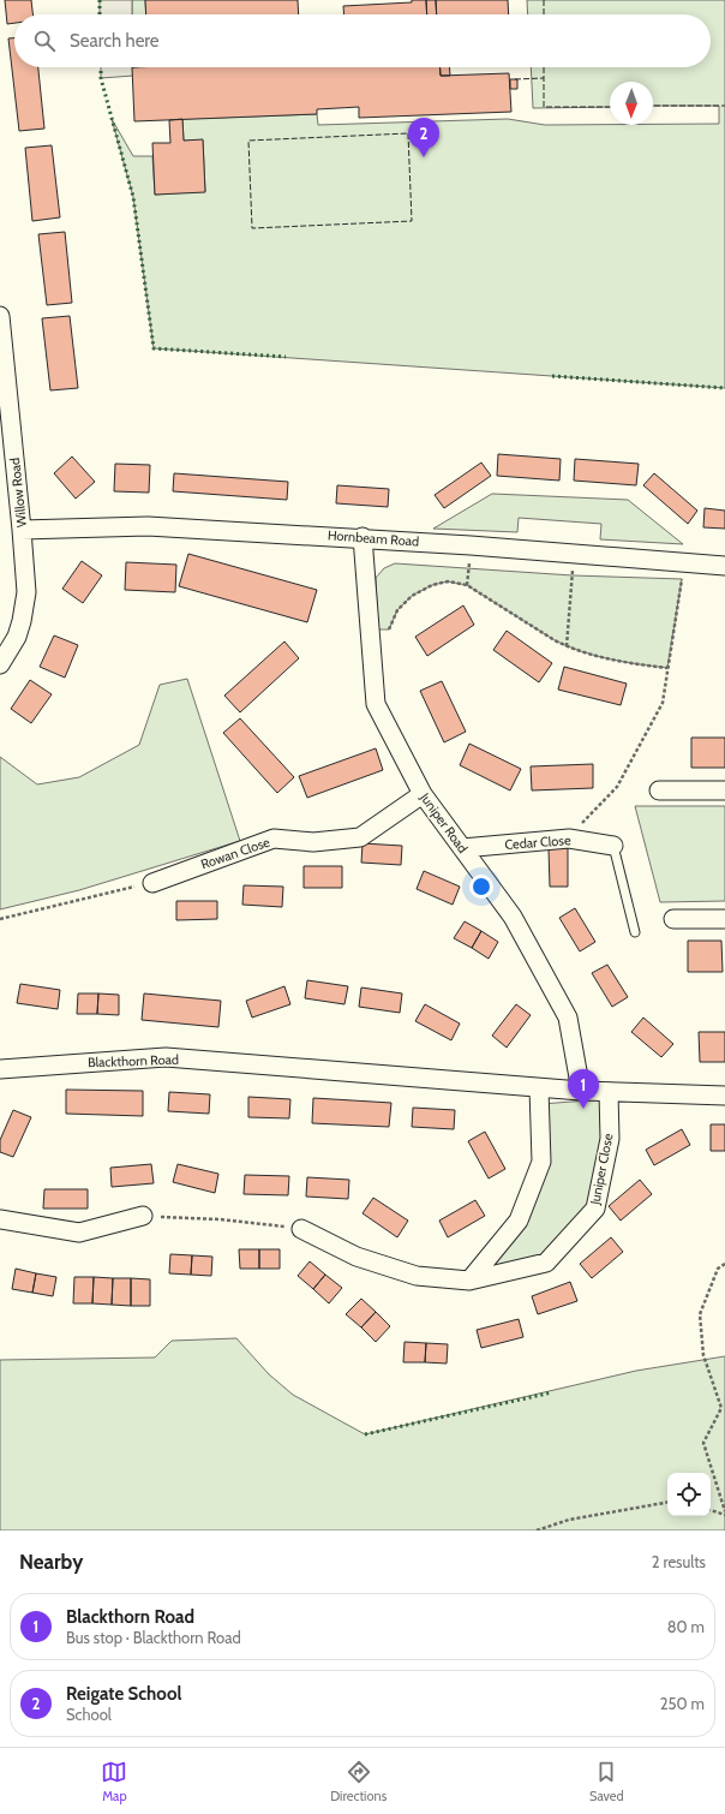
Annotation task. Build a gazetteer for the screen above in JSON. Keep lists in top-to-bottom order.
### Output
{
  "streets": {
    "street": [
      "Willow Road",
      "Hornbeam Road",
      "Juniper Road",
      "Cedar Close",
      "Rowan Close",
      "Blackthorn Road",
      "Juniper Close"
    ]
  },
  "crossings": [
    ["Willow Road", "Hornbeam Road"],
    ["Hornbeam Road", "Juniper Road"],
    ["Juniper Road", "Cedar Close"],
    ["Juniper Road", "Rowan Close"],
    ["Juniper Road", "Blackthorn Road"],
    ["Blackthorn Road", "Juniper Close"]
  ],
  "north": "bottom",
  "page": {
    "search": "Search here",
    "pins": ["2", "1"],
    "heading": ["Nearby", "2 results"],
    "list": [
      {
        "mark": "1",
        "name": "Blackthorn Road",
        "note": "Bus stop · Blackthorn Road",
        "value": "80 m"
      },
      {
        "mark": "2",
        "name": "Reigate School",
        "note": "School",
        "value": "250 m"
      }
    ],
    "nav": ["Map", "Directions", "Saved"]
  }
}
